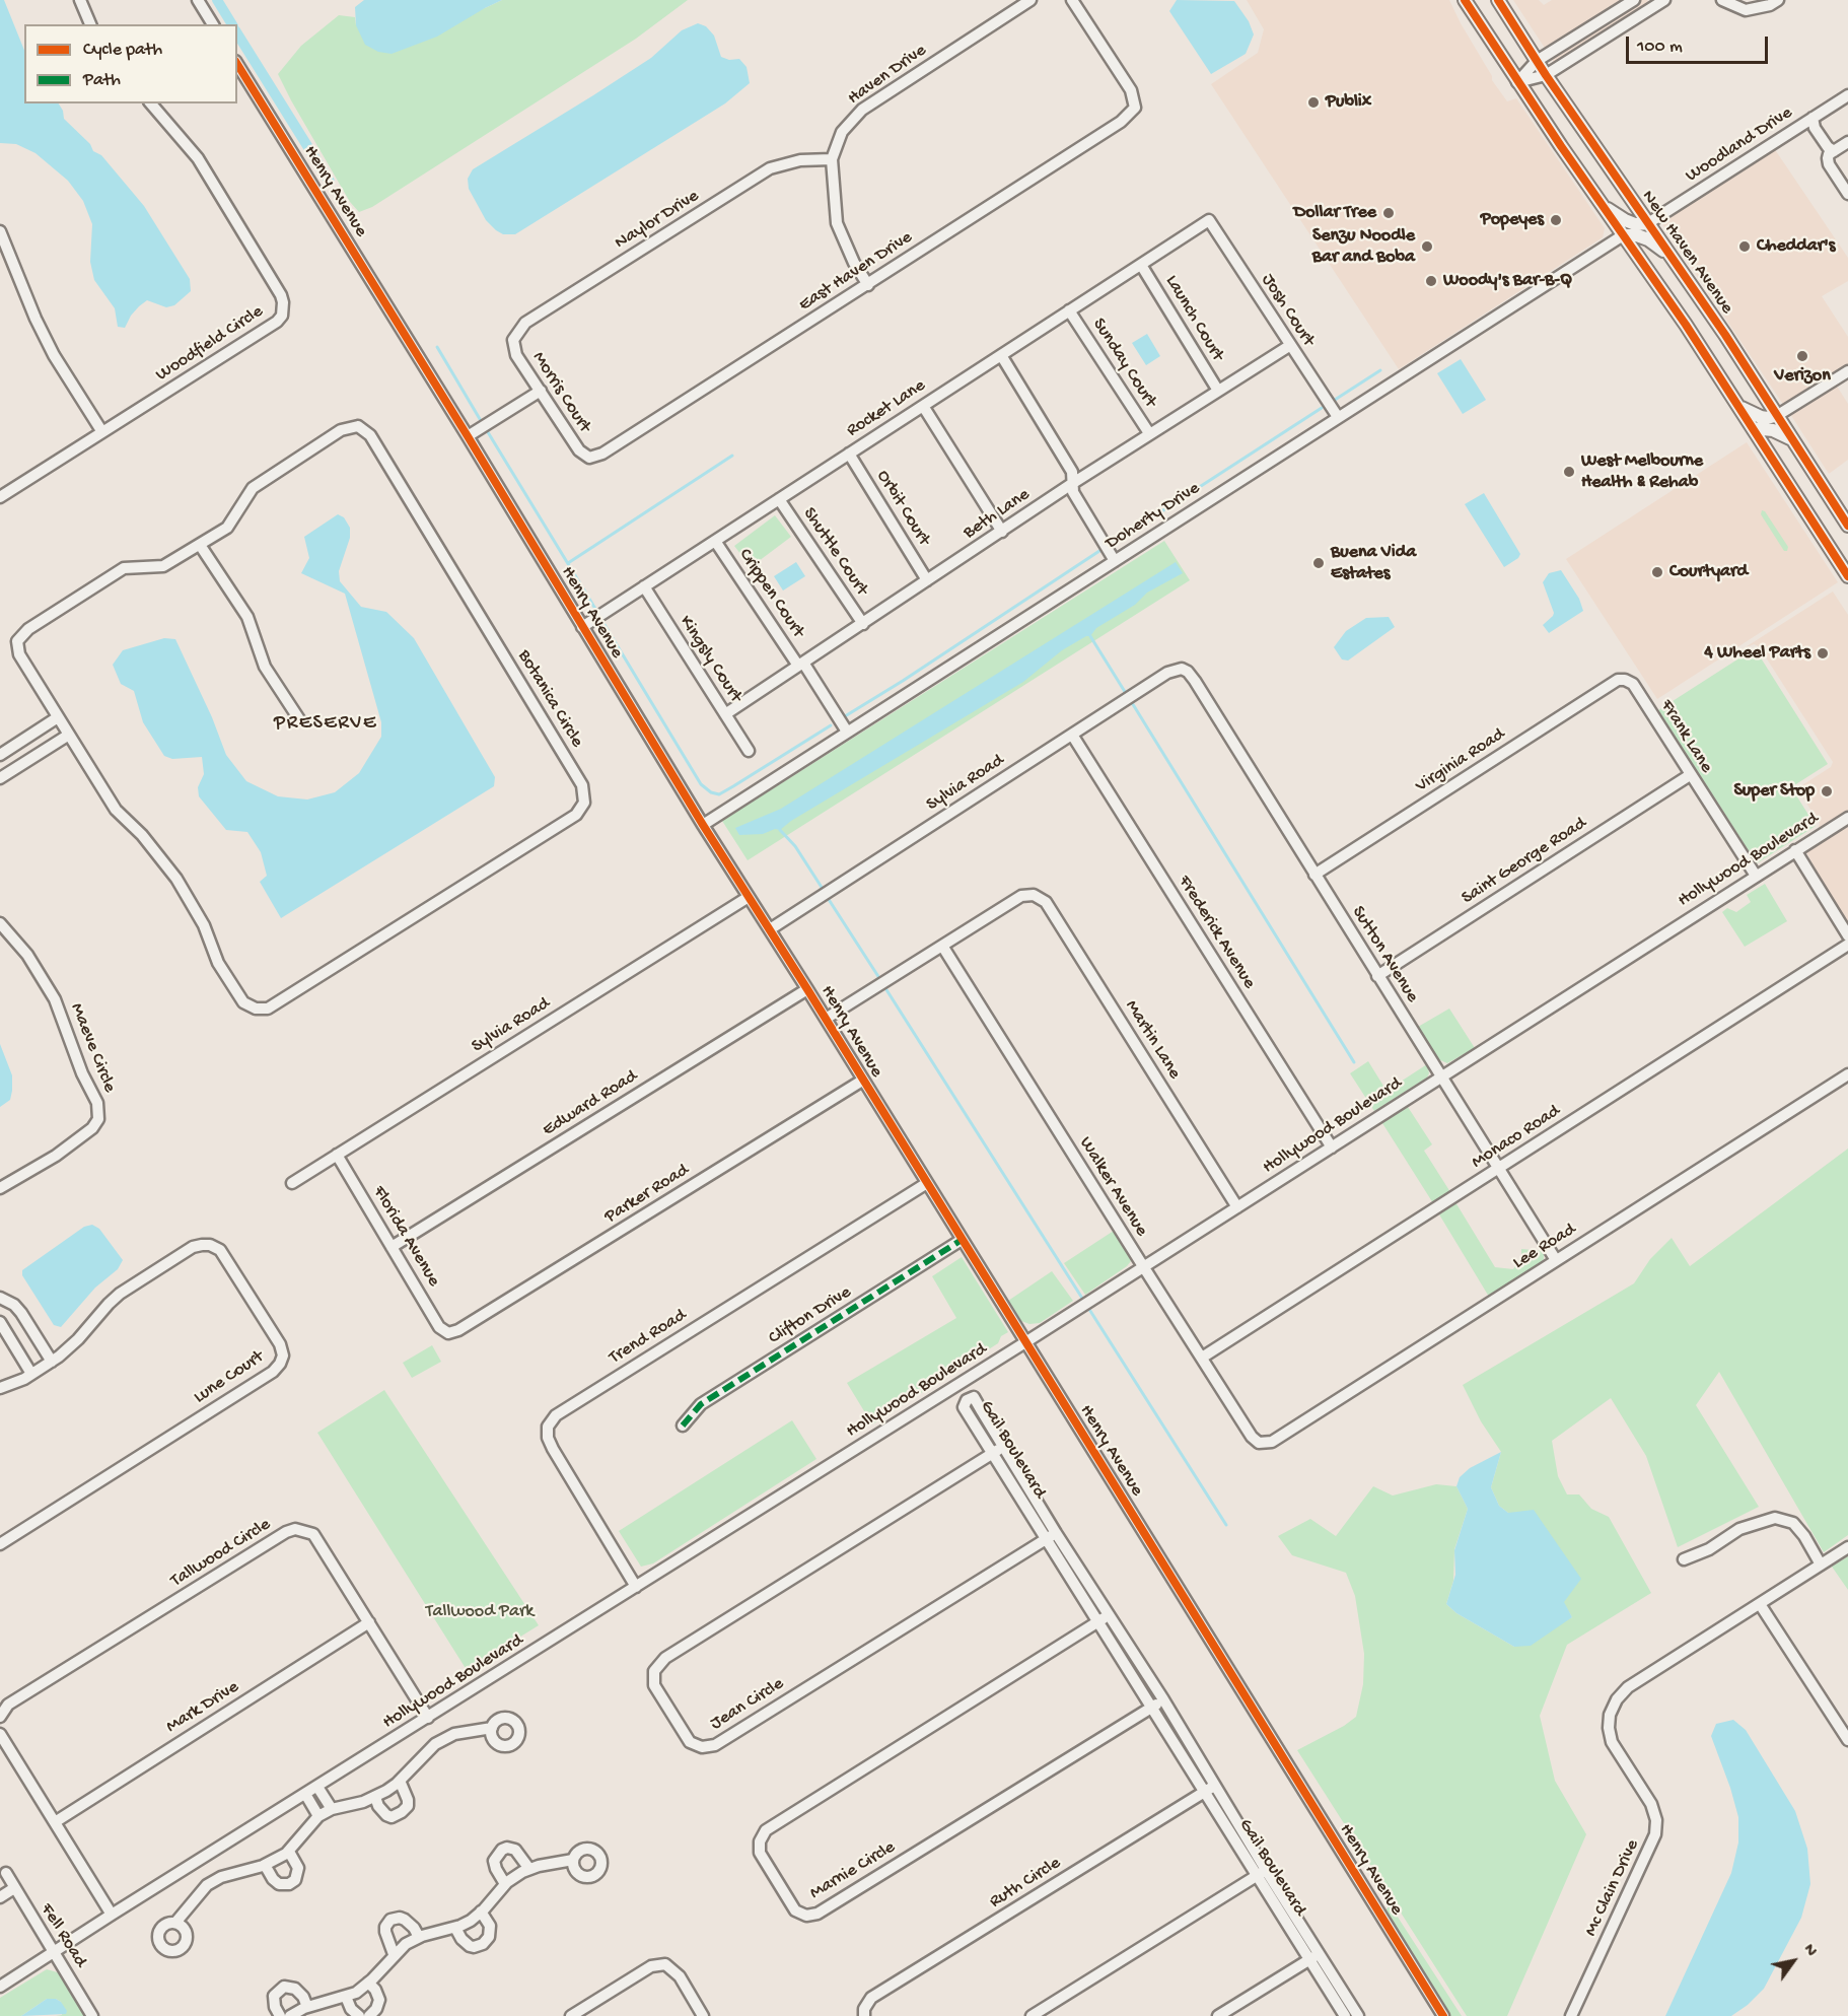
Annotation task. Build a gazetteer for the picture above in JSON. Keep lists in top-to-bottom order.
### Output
{
  "streets": {
    "main road": ["New Haven Avenue"],
    "street": [
      "Haven Drive",
      "Woodland Drive",
      "Henry Avenue",
      "Naylor Drive",
      "East Haven Drive",
      "Josh Court",
      "Launch Court",
      "Woodfield Circle",
      "Sunday Court",
      "Morris Court",
      "Rocket Lane",
      "Orbit Court",
      "Beth Lane",
      "Doherty Drive",
      "Shuttle Court",
      "Crippen Court",
      "Kingsly Court",
      "Botanica Circle",
      "Frank Lane",
      "Virginia Road",
      "Sylvia Road",
      "Hollywood Boulevard",
      "Saint George Road",
      "Frederick Avenue",
      "Sutton Avenue",
      "Martin Lane",
      "Maeve Circle",
      "Edward Road",
      "Monaco Road",
      "Walker Avenue",
      "Parker Road",
      "Florida Avenue",
      "Lee Road",
      "Clifton Drive",
      "Trend Road",
      "Lune Court",
      "Gail Boulevard",
      "Tallwood Circle",
      "Jean Circle",
      "Mark Drive",
      "Marnie Circle",
      "Ruth Circle",
      "Mc Clain Drive",
      "Fell Road"
    ]
  },
  "crossings": [
    ["Haven Drive", "Naylor Drive"],
    ["Haven Drive", "East Haven Drive"],
    ["Woodland Drive", "New Haven Avenue"],
    ["Henry Avenue", "Rocket Lane"],
    ["Henry Avenue", "Doherty Drive"],
    ["Henry Avenue", "Sylvia Road"],
    ["Henry Avenue", "Hollywood Boulevard"],
    ["Henry Avenue", "Edward Road"],
    ["Henry Avenue", "Parker Road"],
    ["Henry Avenue", "Clifton Drive"],
    ["Henry Avenue", "Trend Road"],
    ["Naylor Drive", "Morris Court"],
    ["East Haven Drive", "Morris Court"],
    ["Josh Court", "Rocket Lane"],
    ["Josh Court", "Beth Lane"],
    ["Josh Court", "Doherty Drive"],
    ["Launch Court", "Rocket Lane"],
    ["Launch Court", "Beth Lane"],
    ["Sunday Court", "Rocket Lane"],
    ["Sunday Court", "Beth Lane"],
    ["Rocket Lane", "Orbit Court"],
    ["Rocket Lane", "Shuttle Court"],
    ["Rocket Lane", "Crippen Court"],
    ["Rocket Lane", "Kingsly Court"],
    ["Orbit Court", "Beth Lane"],
    ["Beth Lane", "Shuttle Court"],
    ["Beth Lane", "Crippen Court"],
    ["Beth Lane", "Kingsly Court"],
    ["Doherty Drive", "Crippen Court"],
    ["Frank Lane", "Virginia Road"],
    ["Frank Lane", "Hollywood Boulevard"],
    ["Frank Lane", "Saint George Road"],
    ["Virginia Road", "Sutton Avenue"],
    ["Sylvia Road", "Frederick Avenue"],
    ["Sylvia Road", "Sutton Avenue"],
    ["Sylvia Road", "Florida Avenue"],
    ["Hollywood Boulevard", "Frederick Avenue"],
    ["Hollywood Boulevard", "Sutton Avenue"],
    ["Hollywood Boulevard", "Martin Lane"],
    ["Hollywood Boulevard", "Walker Avenue"],
    ["Hollywood Boulevard", "Trend Road"],
    ["Hollywood Boulevard", "Tallwood Circle"],
    ["Hollywood Boulevard", "Fell Road"],
    ["Saint George Road", "Sutton Avenue"],
    ["Sutton Avenue", "Monaco Road"],
    ["Sutton Avenue", "Lee Road"],
    ["Martin Lane", "Walker Avenue"],
    ["Edward Road", "Florida Avenue"],
    ["Monaco Road", "Walker Avenue"],
    ["Walker Avenue", "Lee Road"],
    ["Parker Road", "Florida Avenue"],
    ["Gail Boulevard", "Jean Circle"],
    ["Gail Boulevard", "Marnie Circle"],
    ["Gail Boulevard", "Ruth Circle"],
    ["Tallwood Circle", "Mark Drive"]
  ],
  "districts": ["PRESERVE"],
  "parks": ["Tallwood Park"],
  "places": [
    "Publix",
    "Dollar Tree",
    "Popeyes",
    "Senzu Noodle Bar and Boba",
    "Cheddar's",
    "Woody's Bar-B-Q",
    "Verizon",
    "West Melbourne Health & Rehab",
    "Buena Vida Estates",
    "Courtyard",
    "4 Wheel Parts",
    "Super Stop"
  ],
  "legend": ["Cycle path", "Path"],
  "scale_bar": "100 m",
  "north": "top right"
}
